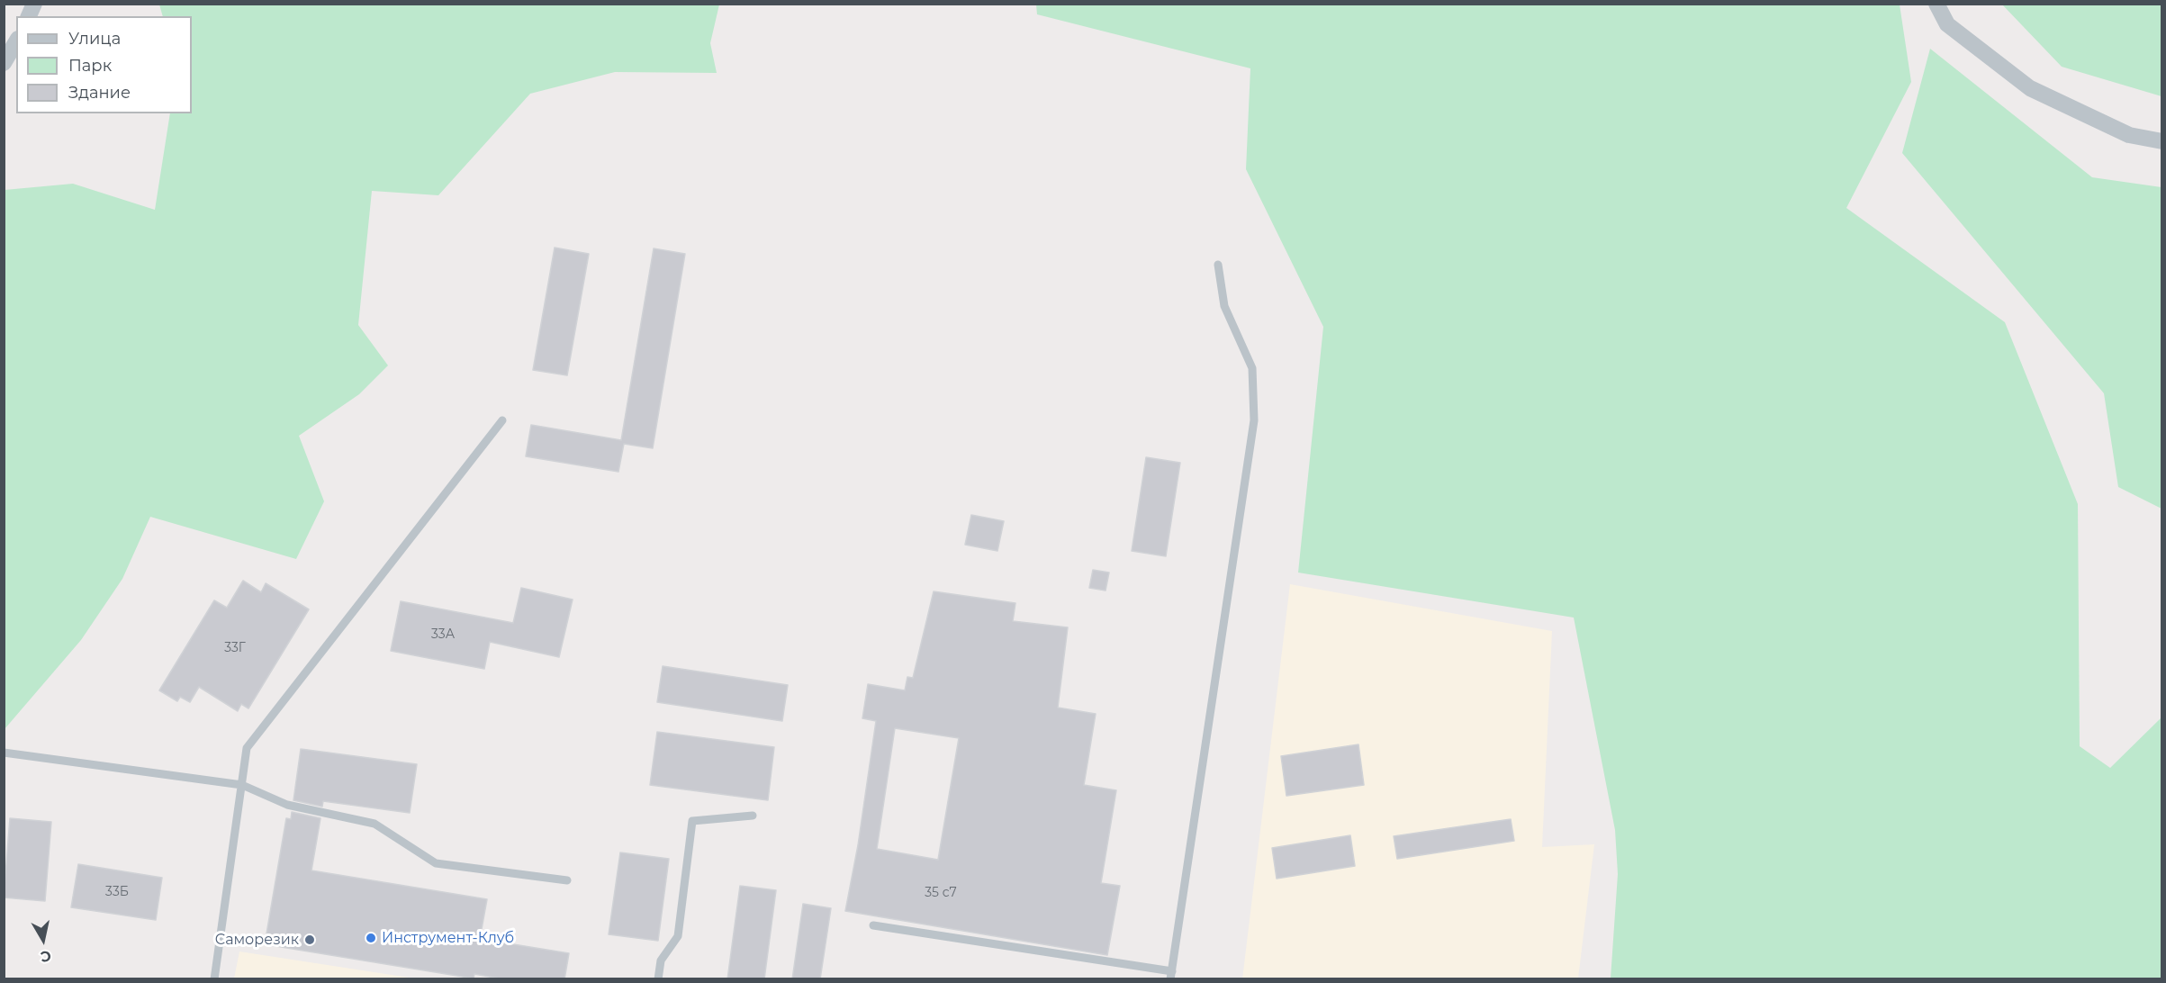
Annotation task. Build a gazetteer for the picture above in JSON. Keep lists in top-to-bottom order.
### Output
{
  "places": ["Инструмент-Клуб", "Саморезик"],
  "house_numbers": [
    "33А",
    "33Г",
    "33Б",
    "35 c7"
  ],
  "legend": ["Улица", "Парк", "Здание"],
  "north": "bottom"
}
